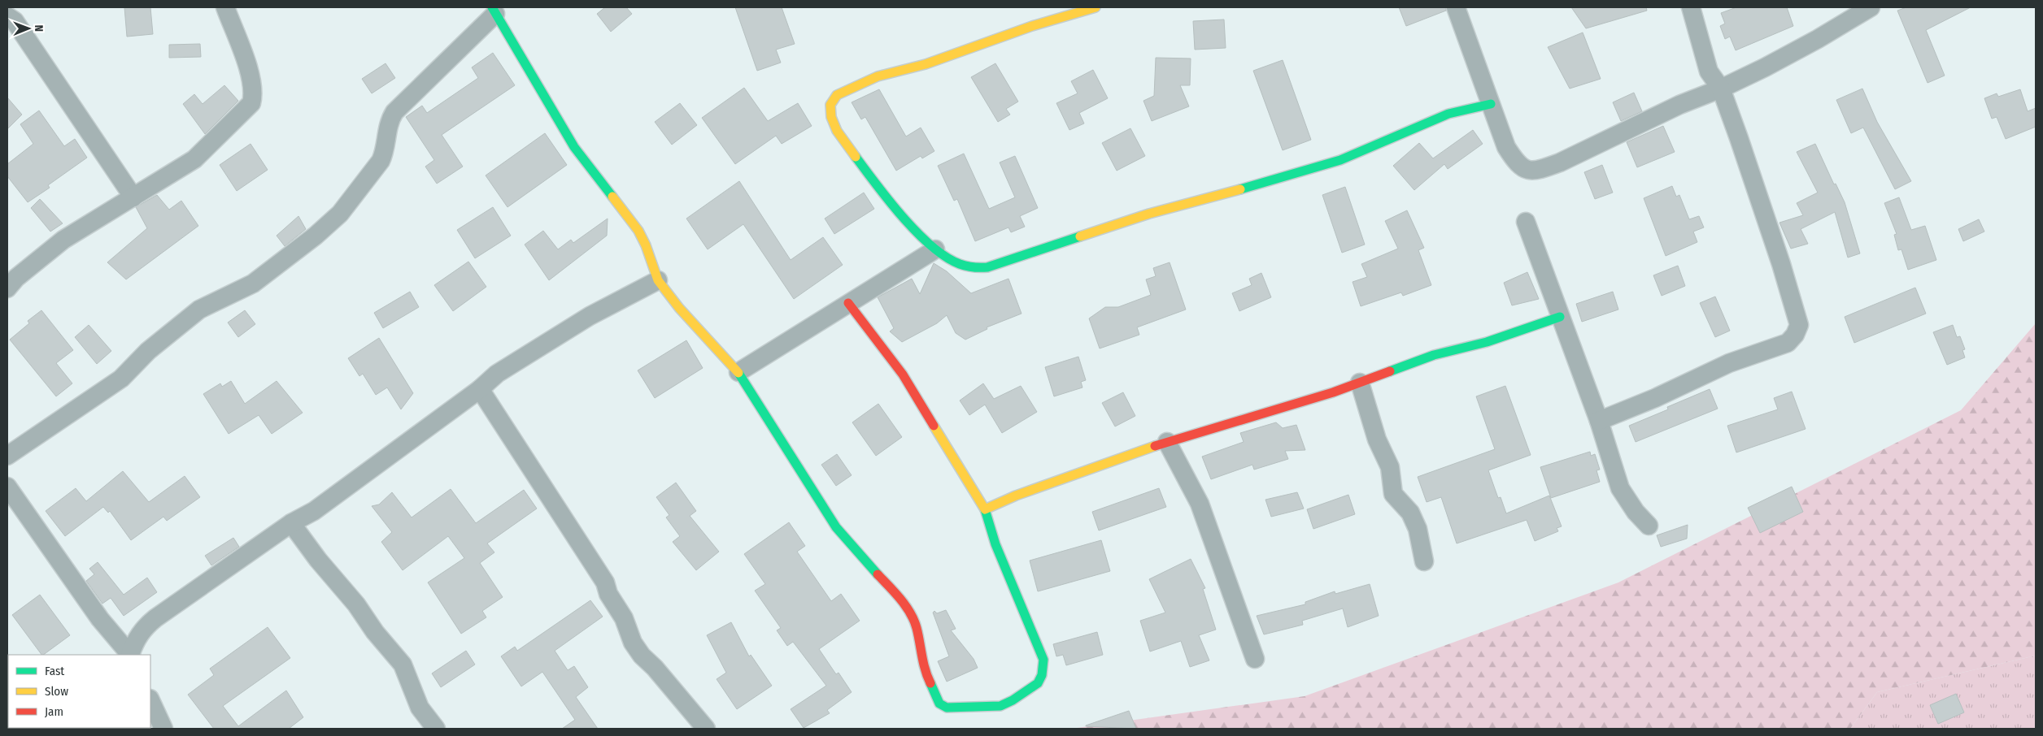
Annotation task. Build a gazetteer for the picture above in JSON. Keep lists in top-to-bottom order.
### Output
{
  "legend": ["Fast", "Slow", "Jam"],
  "north": "right"
}
